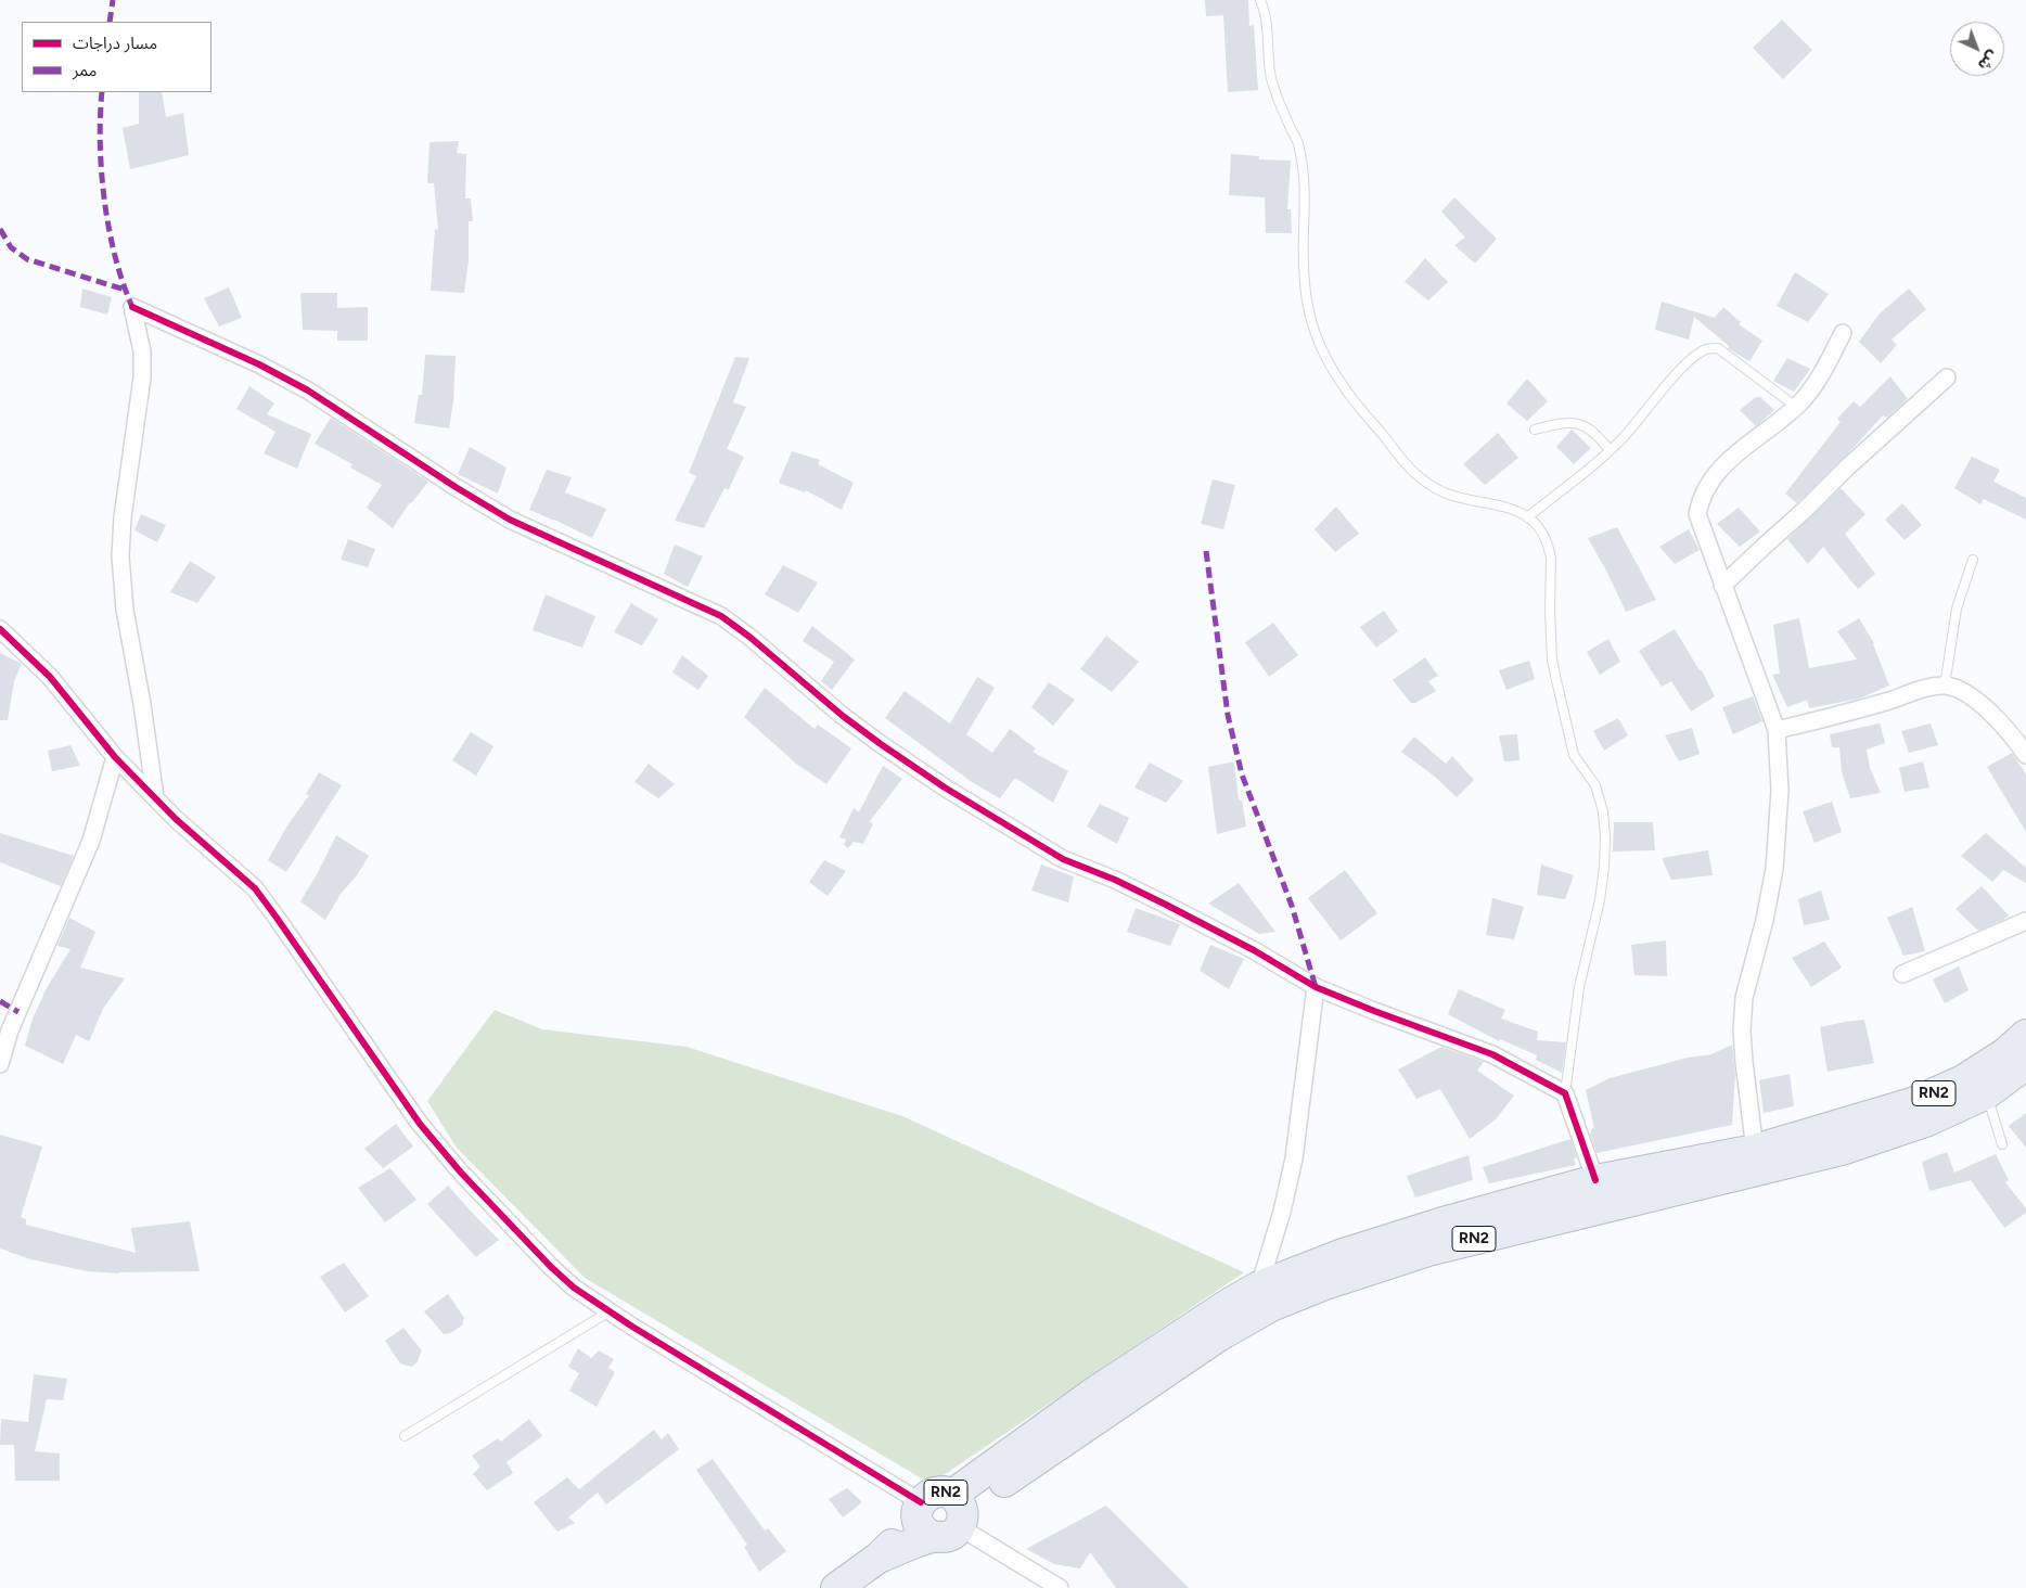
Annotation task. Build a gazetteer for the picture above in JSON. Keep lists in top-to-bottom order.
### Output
{
  "streets": {
    "highway": ["RN2"]
  },
  "legend": ["مسار دراجات", "ممر"],
  "north": "bottom right"
}
